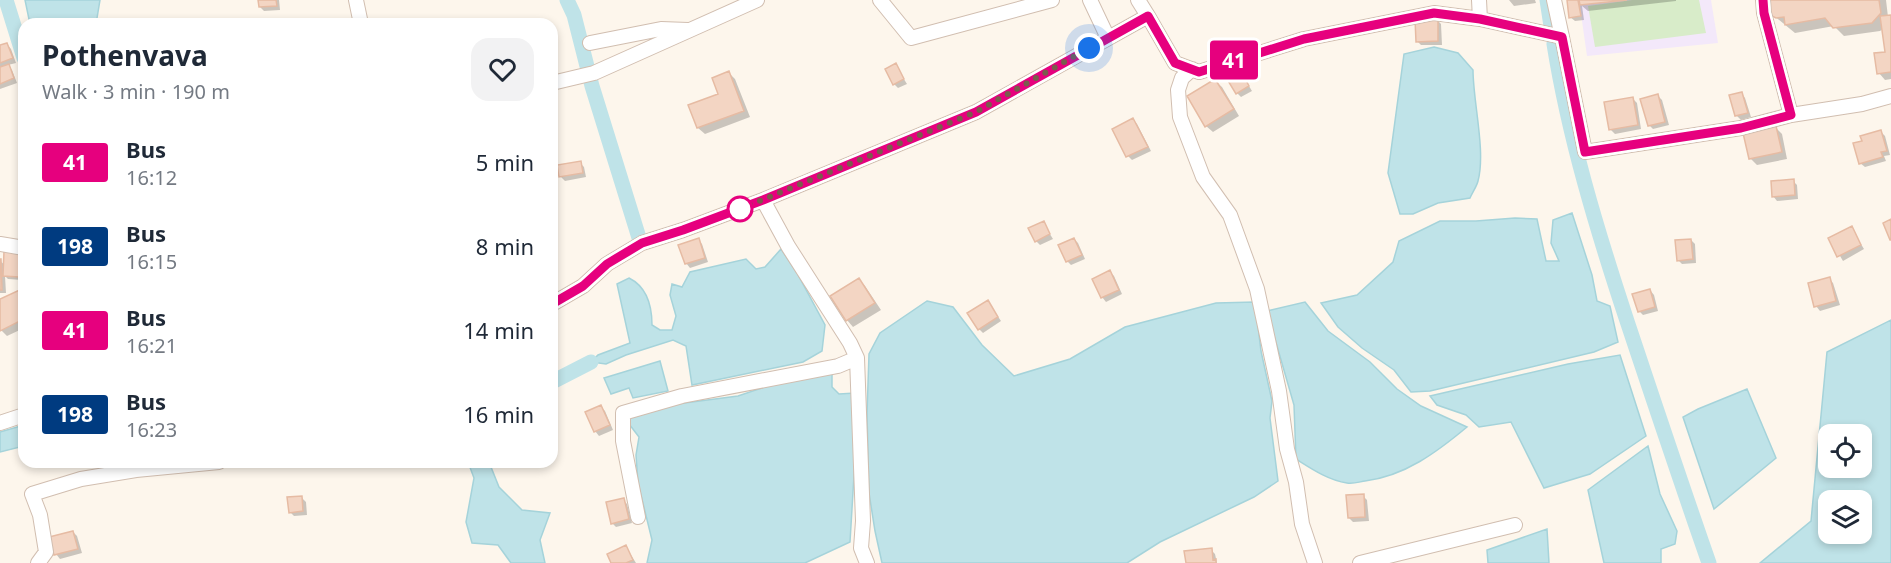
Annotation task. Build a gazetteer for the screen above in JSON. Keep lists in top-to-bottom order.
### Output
{
  "lines": ["bus line 41"],
  "page": {
    "on_map": "41",
    "heading": ["Pothenvava", "Walk · 3 min · 190 m"],
    "list": [
      {
        "mark": "41",
        "name": "Bus",
        "note": "16:12",
        "value": "5 min"
      },
      {
        "mark": "198",
        "name": "Bus",
        "note": "16:15",
        "value": "8 min"
      },
      {
        "mark": "41",
        "name": "Bus",
        "note": "16:21",
        "value": "14 min"
      },
      {
        "mark": "198",
        "name": "Bus",
        "note": "16:23",
        "value": "16 min"
      }
    ]
  }
}
